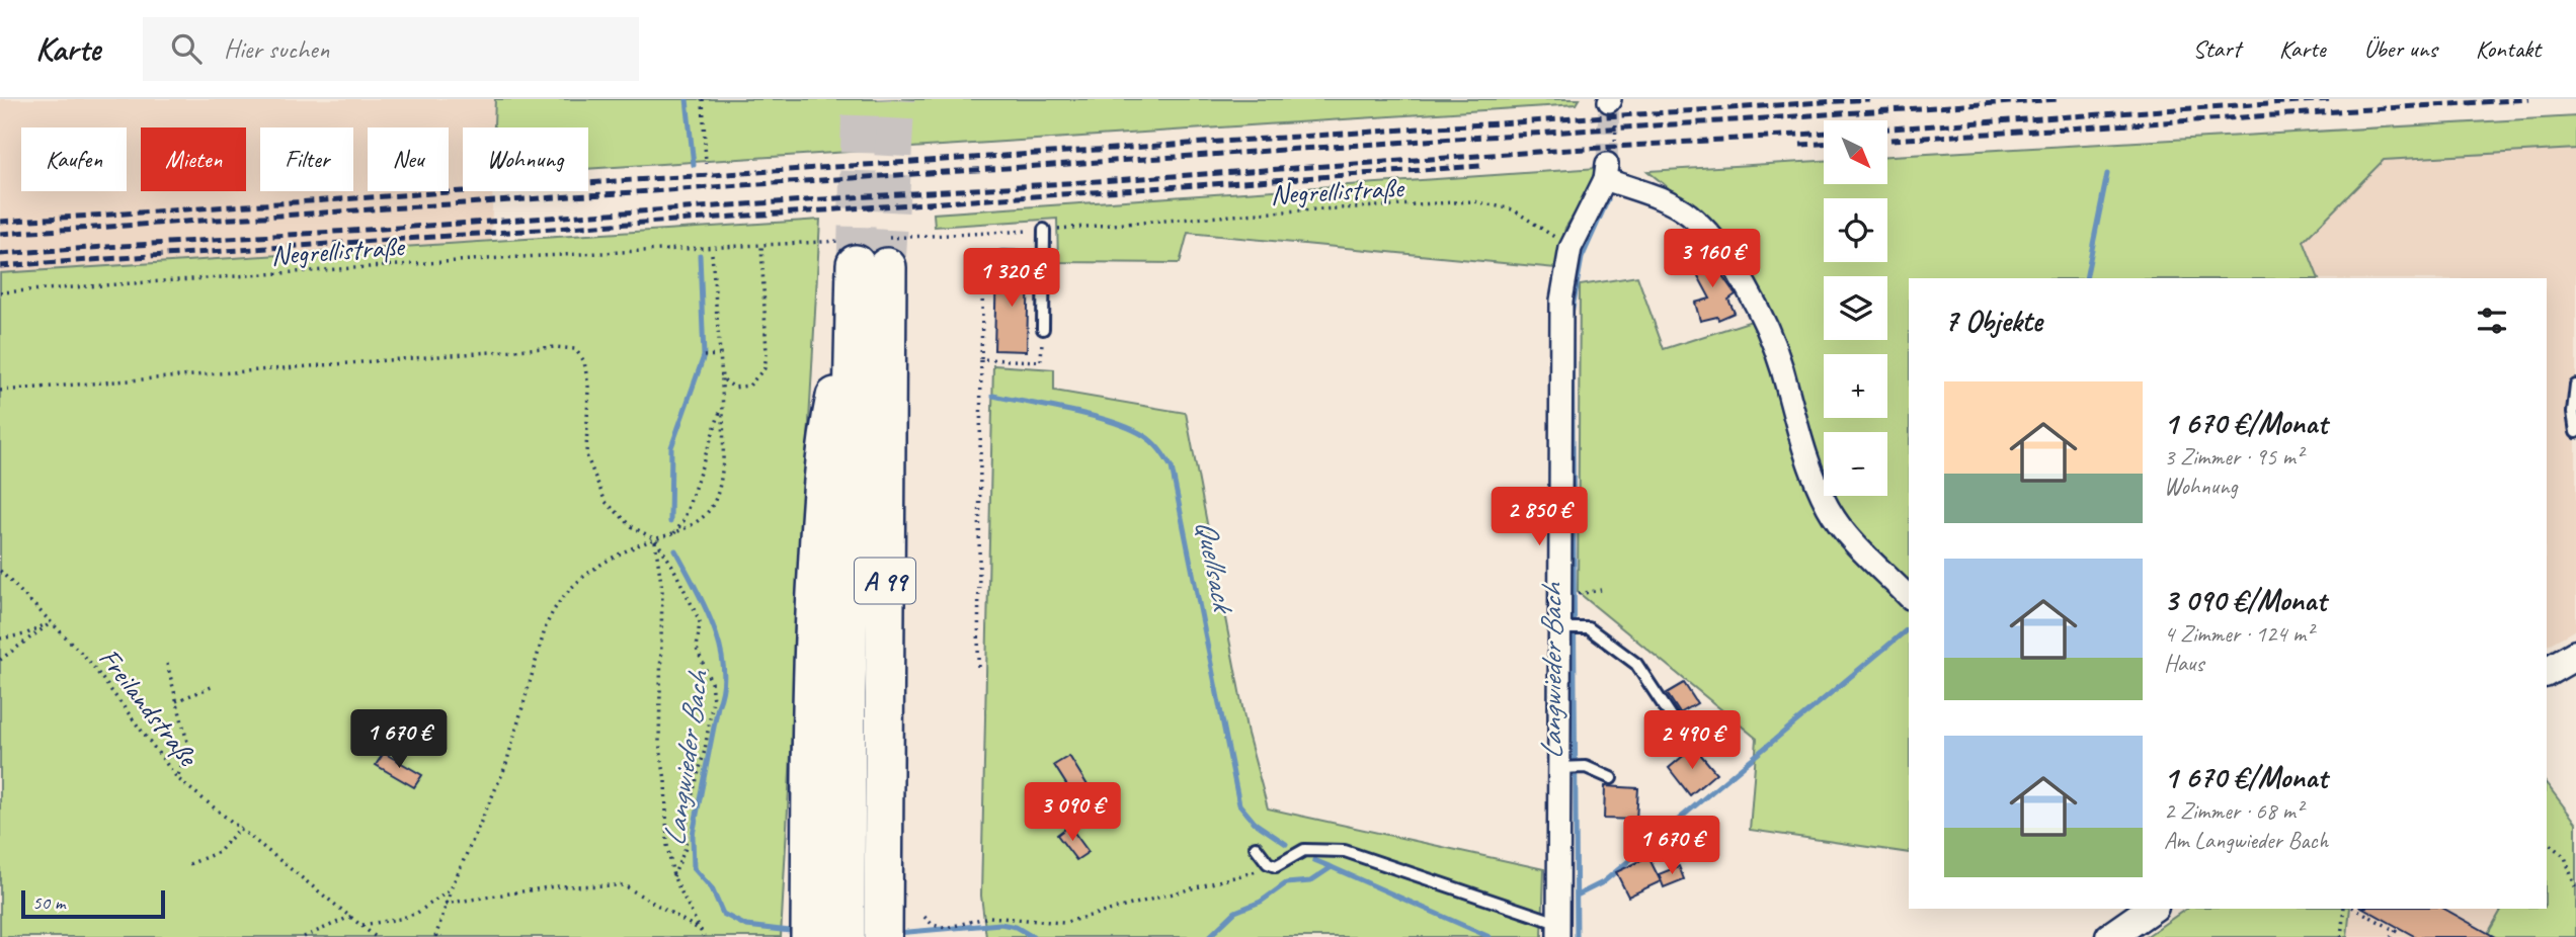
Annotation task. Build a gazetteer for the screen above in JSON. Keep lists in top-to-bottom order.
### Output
{
  "streets": {
    "highway": ["A 99"],
    "path": ["Negrellistraße", "Freilandstraße"]
  },
  "water": ["Quellsack", "Langwieder Bach"],
  "scale_bar": "50 m",
  "north": "bottom right",
  "page": {
    "header": "Karte",
    "search": "Hier suchen",
    "nav": [
      "Start",
      "Karte",
      "Über uns",
      "Kontakt"
    ],
    "map_buttons": ["+", "−"],
    "chip": [
      "Kaufen",
      "Mieten",
      "Filter",
      "Neu",
      "Wohnung"
    ],
    "price": [
      "3 160 €",
      "1 320 €",
      "2 850 €",
      "1 670 €",
      "2 490 €",
      "3 090 €",
      "1 670 €"
    ],
    "heading": "7 Objekte",
    "list": [
      {
        "name": "1 670 €/Monat",
        "note": "3 Zimmer · 95 m² · Wohnung"
      },
      {
        "name": "3 090 €/Monat",
        "note": "4 Zimmer · 124 m² · Haus"
      },
      {
        "name": "1 670 €/Monat",
        "note": "2 Zimmer · 68 m² · Am Langwieder Bach"
      }
    ],
    "scale": "50 m"
  }
}
